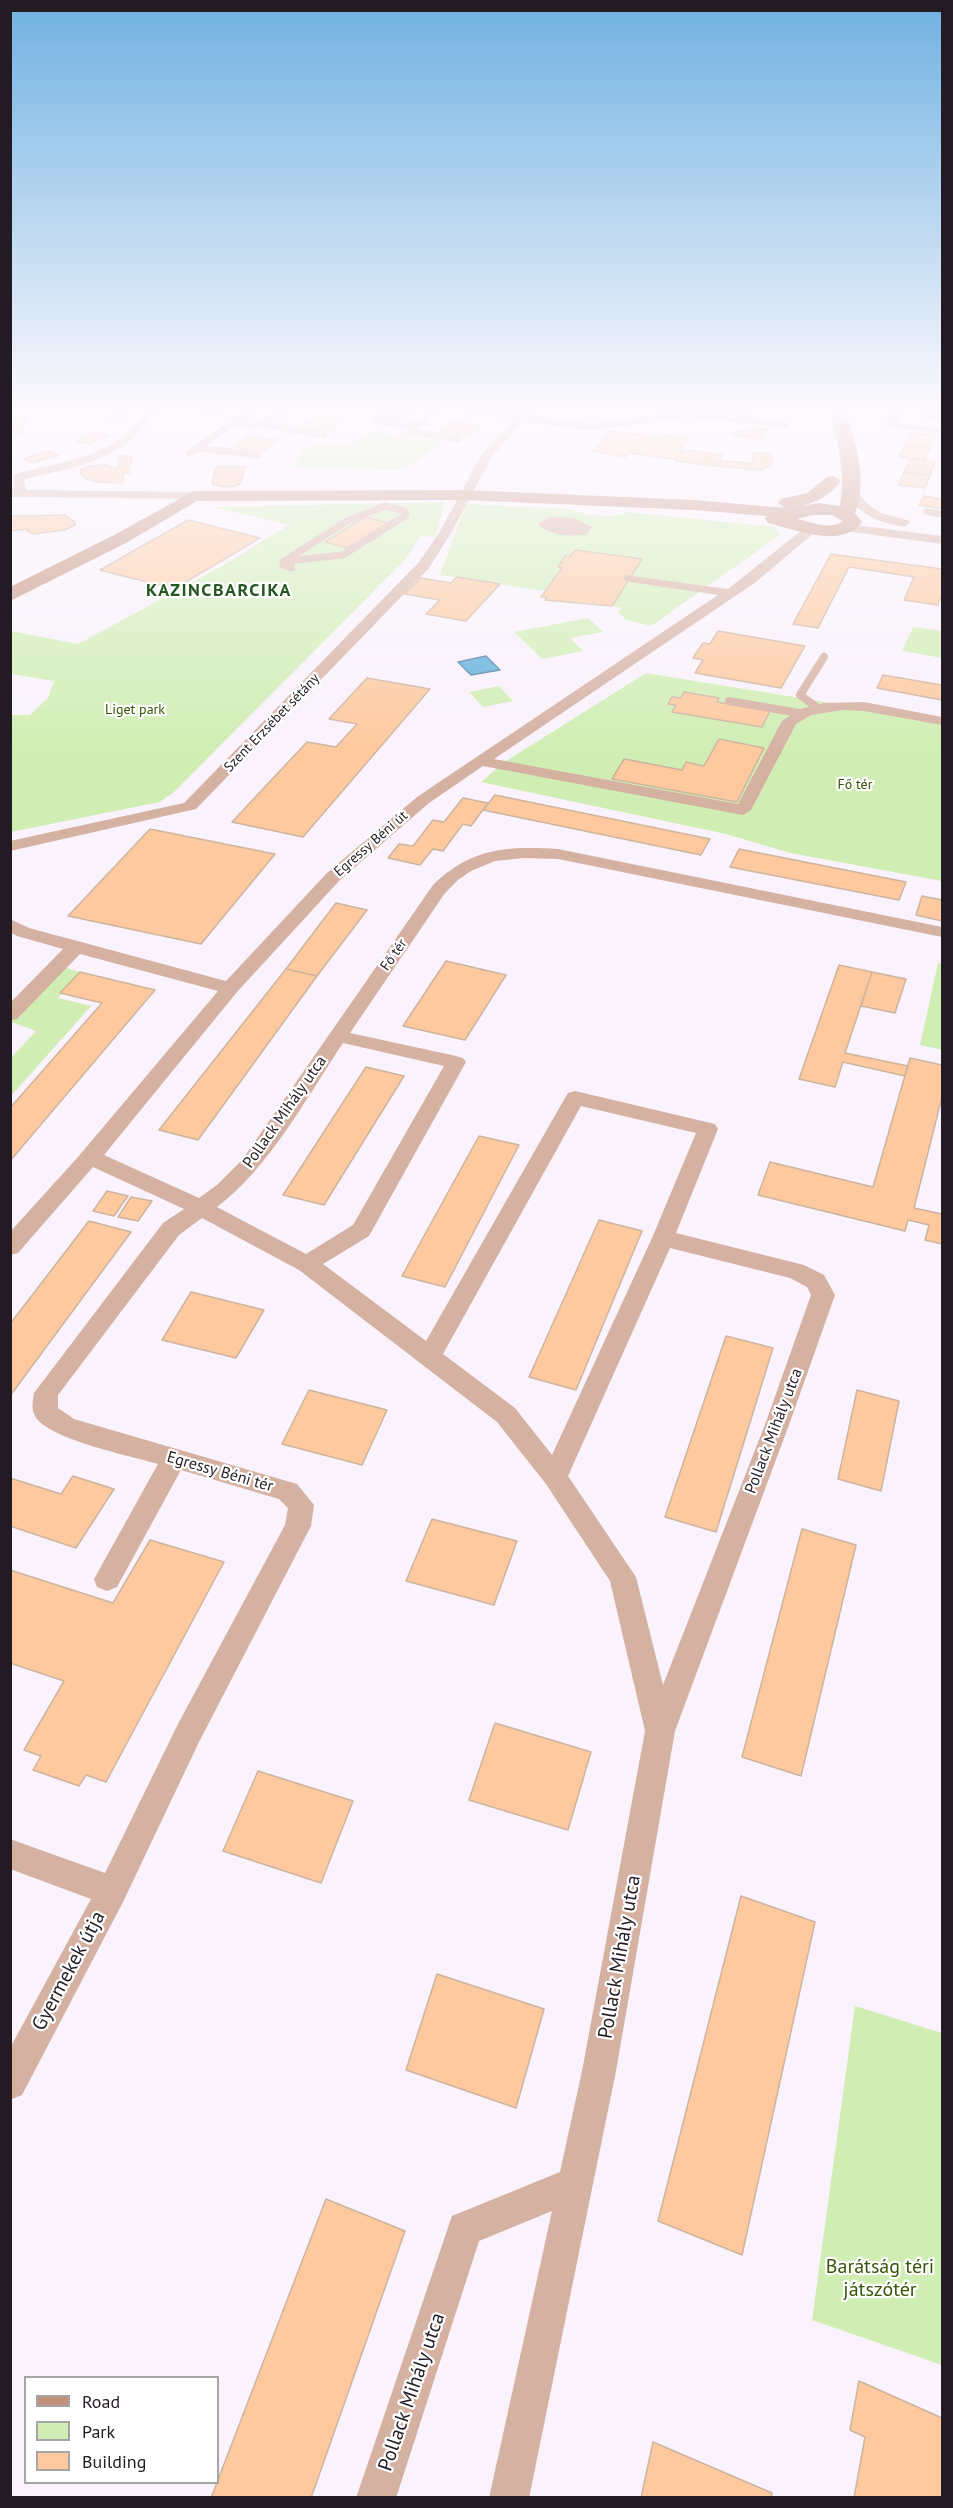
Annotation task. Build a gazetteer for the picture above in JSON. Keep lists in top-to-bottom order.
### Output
{
  "streets": {
    "street": [
      "Szent Erzsébet sétány",
      "Egressy Béni út",
      "Fő tér",
      "Pollack Mihály utca",
      "Egressy Béni tér",
      "Gyermekek útja"
    ]
  },
  "crossings": [
    ["Egressy Béni út", "Pollack Mihály utca"],
    ["Fő tér", "Pollack Mihály utca"],
    ["Pollack Mihály utca", "Egressy Béni tér"],
    ["Egressy Béni tér", "Gyermekek útja"]
  ],
  "districts": ["KAZINCBARCIKA"],
  "parks": ["Liget park", "Fő tér", "Barátság téri játszótér"],
  "legend": ["Road", "Park", "Building"]
}
